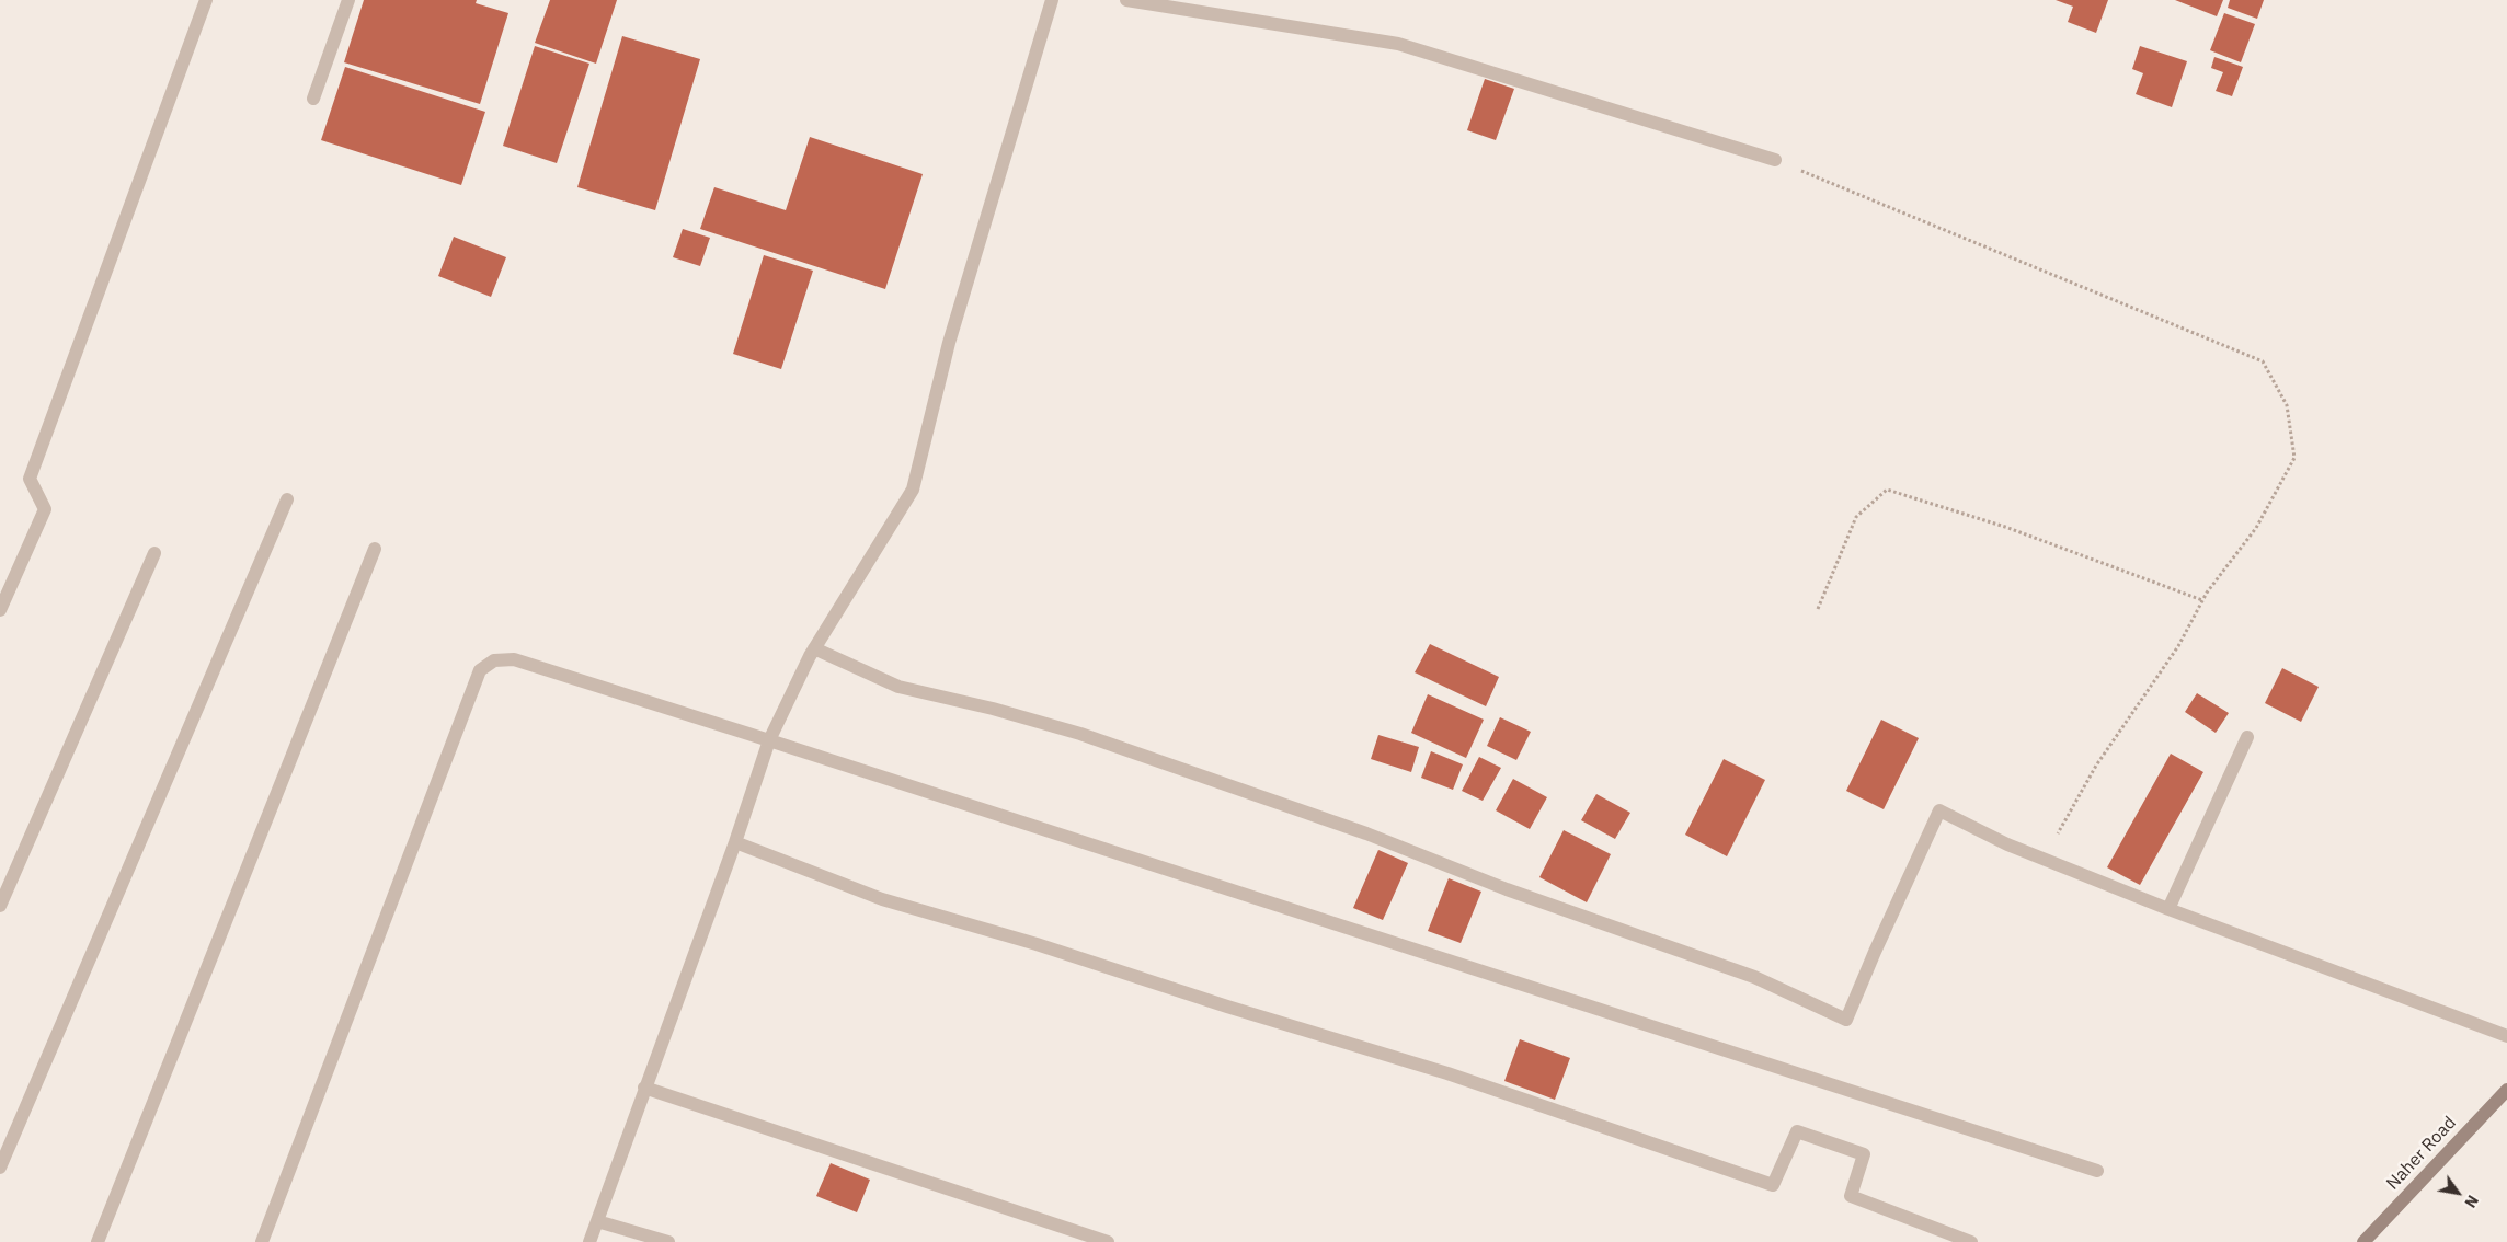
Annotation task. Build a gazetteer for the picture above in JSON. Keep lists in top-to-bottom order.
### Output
{
  "streets": {
    "main road": ["Naher Road"]
  },
  "north": "bottom right"
}
